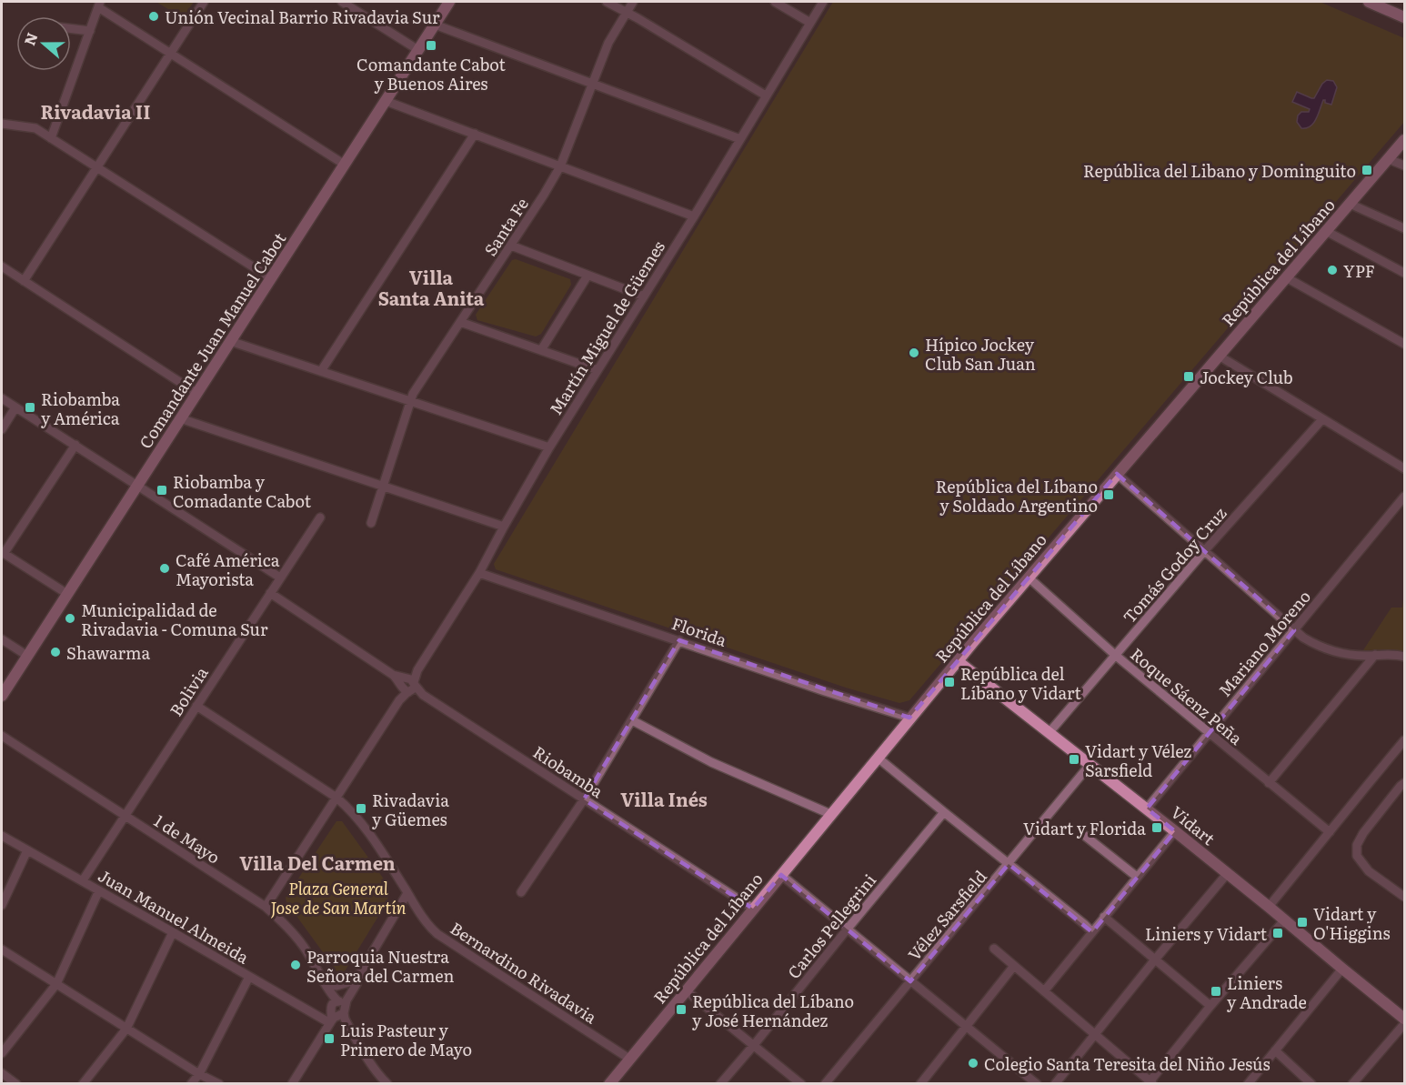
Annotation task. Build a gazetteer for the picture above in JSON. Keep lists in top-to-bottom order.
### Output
{
  "streets": {
    "main road": ["República del Líbano", "Comandante Juan Manuel Cabot", "Vidart"],
    "street": [
      "Santa Fe",
      "Martín Miguel de Güemes",
      "Tomás Godoy Cruz",
      "Florida",
      "Mariano Moreno",
      "Bolivia",
      "Roque Sáenz Peña",
      "Riobamba",
      "1 de Mayo",
      "Vélez Sarsfield",
      "Juan Manuel Almeida",
      "Carlos Pellegrini",
      "Bernardino Rivadavia"
    ]
  },
  "crossings": [
    ["República del Líbano", "Florida"],
    ["República del Líbano", "Roque Sáenz Peña"],
    ["República del Líbano", "Riobamba"],
    ["República del Líbano", "Vidart"],
    ["República del Líbano", "Bernardino Rivadavia"],
    ["Martín Miguel de Güemes", "Florida"],
    ["Martín Miguel de Güemes", "Riobamba"],
    ["Martín Miguel de Güemes", "1 de Mayo"],
    ["Martín Miguel de Güemes", "Bernardino Rivadavia"],
    ["Tomás Godoy Cruz", "Roque Sáenz Peña"],
    ["Tomás Godoy Cruz", "Vidart"],
    ["Mariano Moreno", "Roque Sáenz Peña"],
    ["Mariano Moreno", "Vidart"],
    ["Bolivia", "Riobamba"],
    ["Bolivia", "1 de Mayo"],
    ["Bolivia", "Juan Manuel Almeida"],
    ["Bolivia", "Bernardino Rivadavia"],
    ["Vidart", "Vélez Sarsfield"],
    ["1 de Mayo", "Juan Manuel Almeida"]
  ],
  "districts": [
    "Rivadavia II",
    "Villa Santa Anita",
    "Villa Inés",
    "Villa Del Carmen"
  ],
  "parks": ["Plaza General Jose de San Martín"],
  "places": {
    "other": [
      "Unión Vecinal Barrio Rivadavia Sur",
      "YPF",
      "Hípico Jockey Club San Juan",
      "Café América Mayorista",
      "Municipalidad de Rivadavia - Comuna Sur",
      "Shawarma",
      "Parroquia Nuestra Señora del Carmen",
      "Colegio Santa Teresita del Niño Jesús"
    ],
    "transit": [
      "Comandante Cabot y Buenos Aires",
      "República del Libano y Dominguito",
      "Jockey Club",
      "Riobamba y América",
      "Riobamba y Comadante Cabot",
      "República del Líbano y Soldado Argentino",
      "República del Líbano y Vidart",
      "Vidart y Vélez Sarsfield",
      "Rivadavia y Güemes",
      "Vidart y Florida",
      "Vidart y O'Higgins",
      "Liniers y Vidart",
      "Liniers y Andrade",
      "República del Líbano y José Hernández",
      "Luis Pasteur y Primero de Mayo"
    ]
  },
  "north": "left"
}
